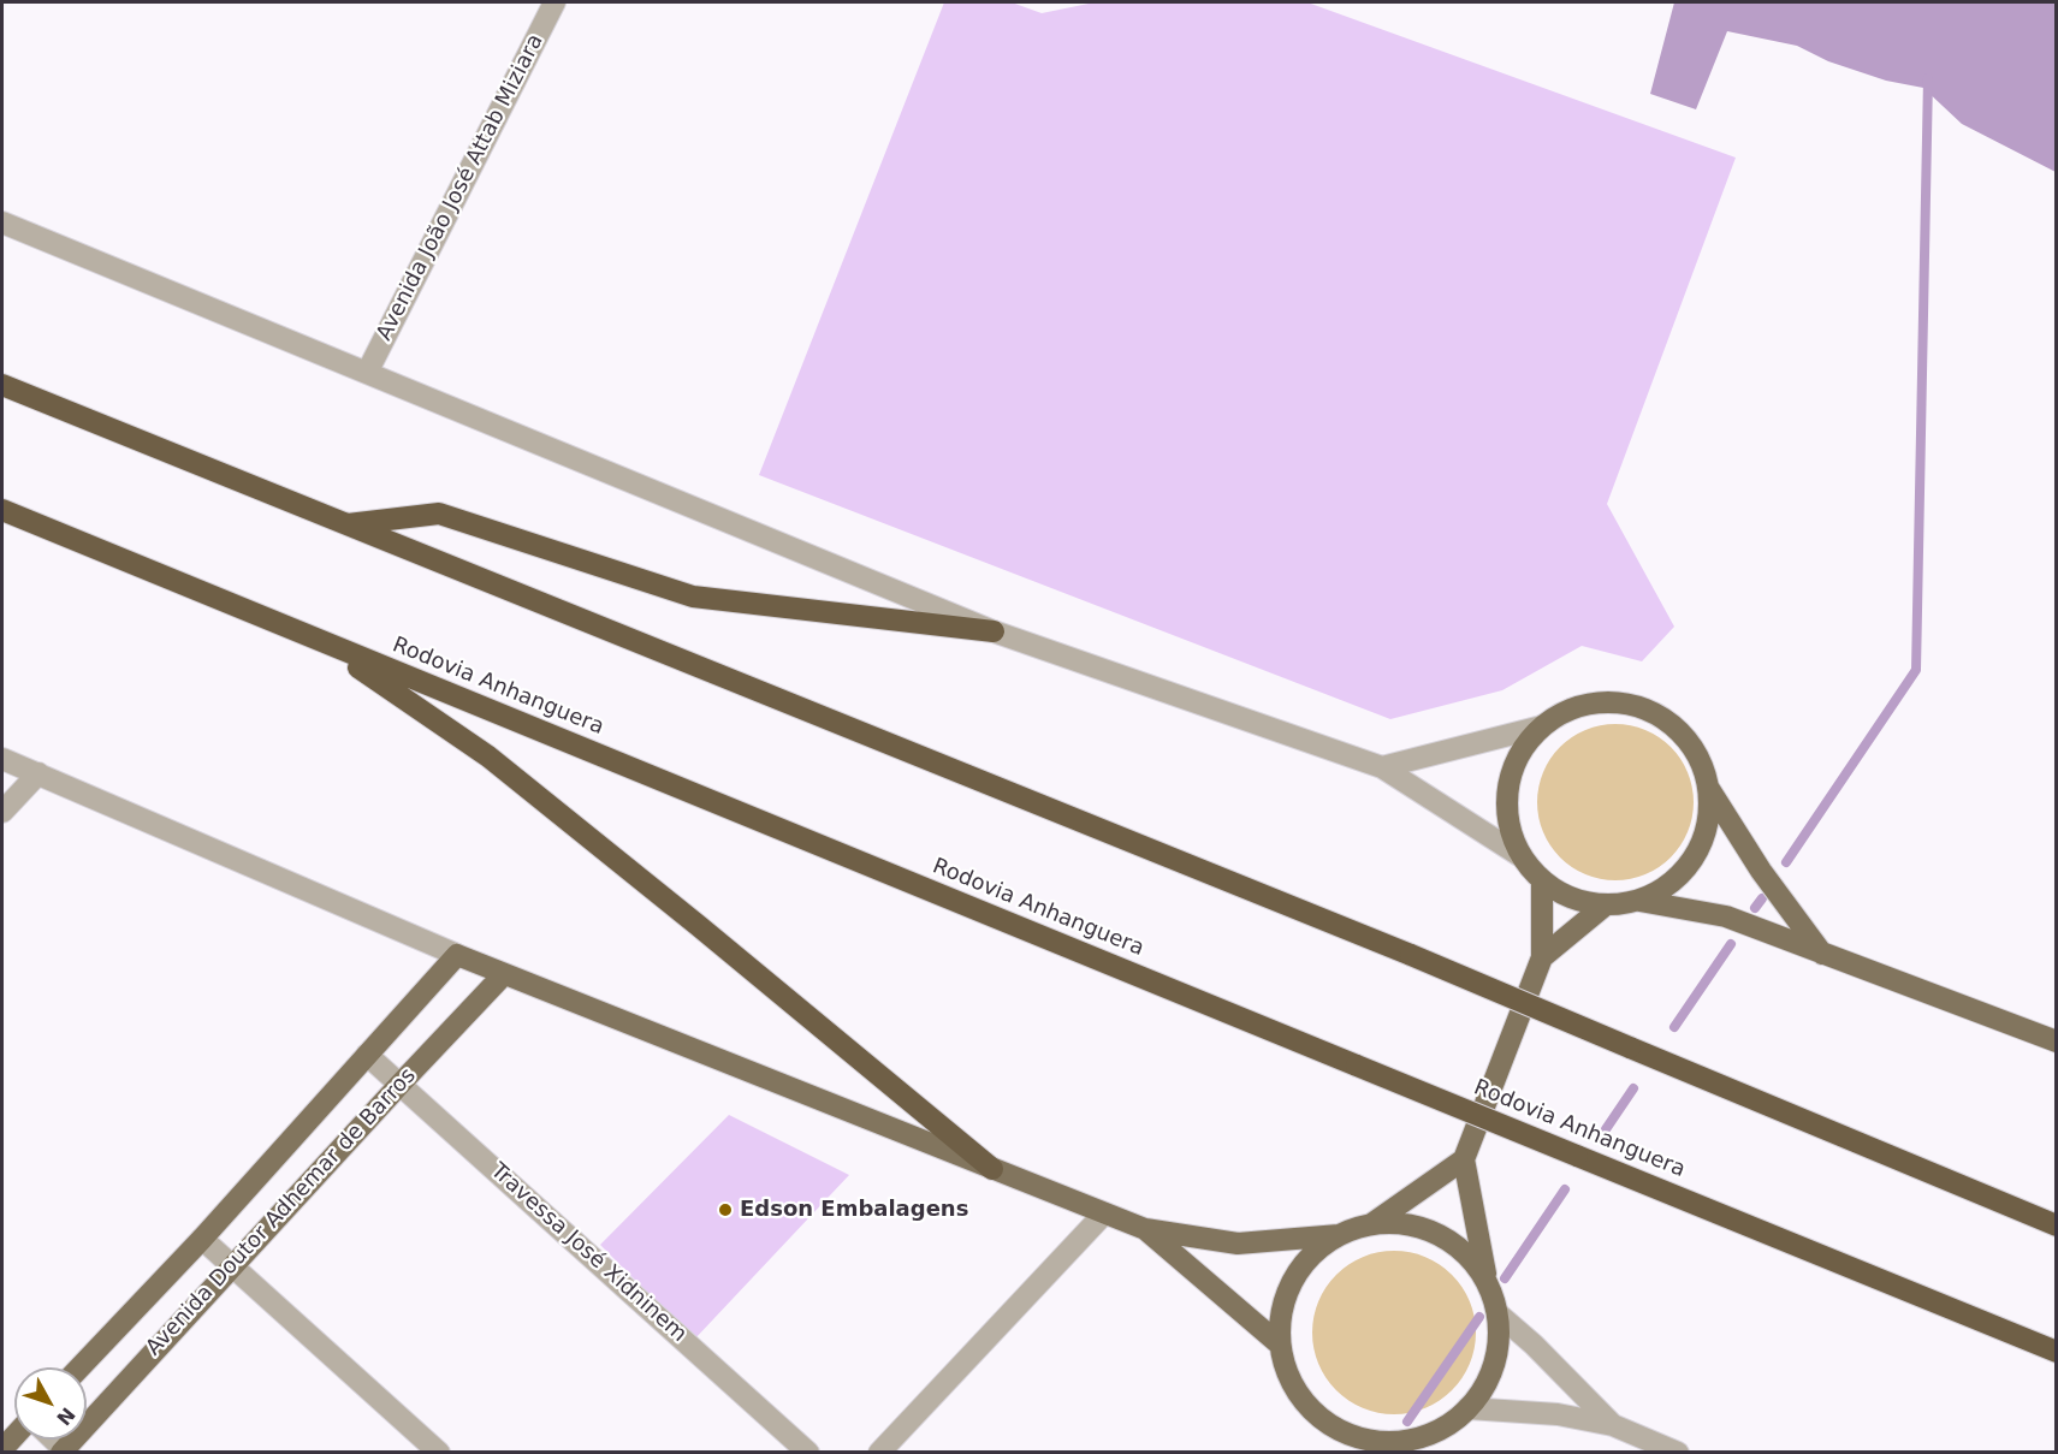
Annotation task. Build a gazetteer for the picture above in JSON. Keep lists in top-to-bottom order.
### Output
{
  "streets": {
    "highway": ["Rodovia Anhanguera"],
    "main road": ["Avenida Doutor Adhemar de Barros"],
    "street": ["Avenida João José Attab Miziara", "Travessa José Xidninem"]
  },
  "crossings": [
    ["Avenida Doutor Adhemar de Barros", "Travessa José Xidninem"]
  ],
  "places": ["Edson Embalagens"],
  "north": "bottom right"
}
